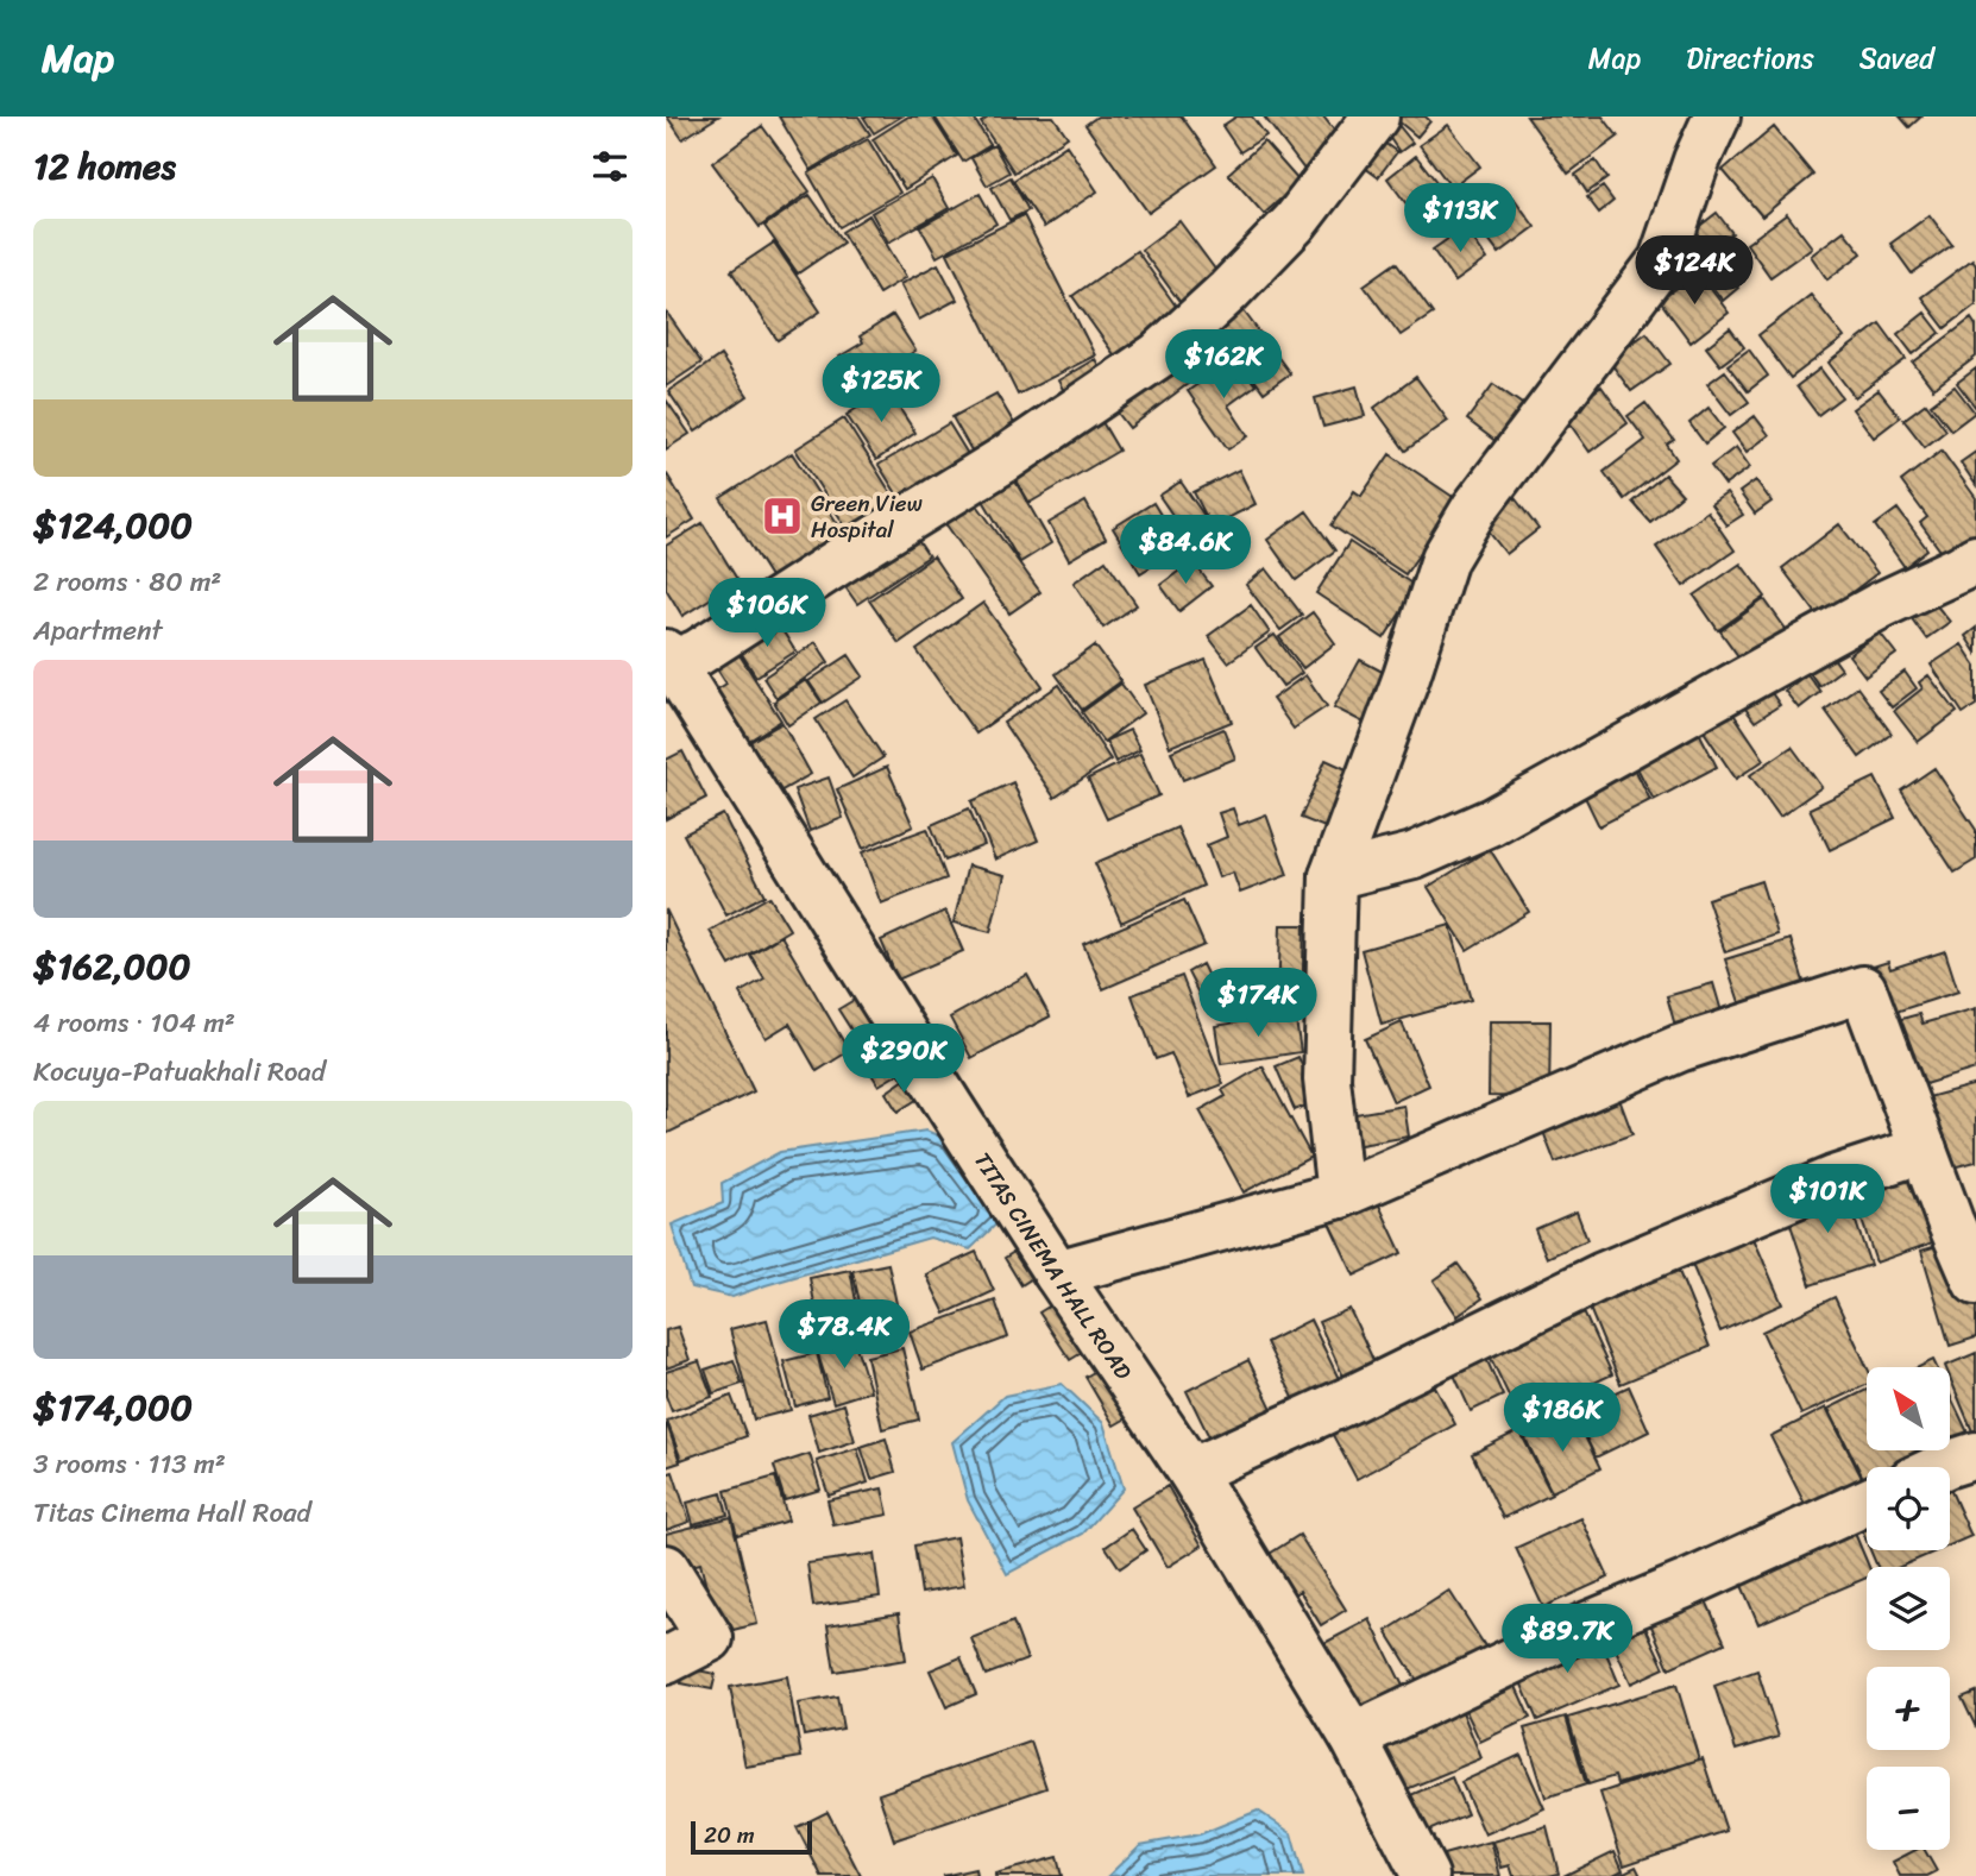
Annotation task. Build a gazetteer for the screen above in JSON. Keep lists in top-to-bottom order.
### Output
{
  "streets": {
    "street": ["TITAS CINEMA HALL ROAD"]
  },
  "places": {
    "hospital": ["Green View Hospital"]
  },
  "scale_bar": "20 m",
  "north": "top left",
  "page": {
    "header": "Map",
    "nav": ["Map", "Directions", "Saved"],
    "heading": "12 homes",
    "price": [
      "$113K",
      "$124K",
      "$162K",
      "$125K",
      "$84.6K",
      "$106K",
      "$174K",
      "$290K",
      "$101K",
      "$78.4K",
      "$186K",
      "$89.7K"
    ],
    "list": [
      {
        "name": "$124,000",
        "note": "2 rooms · 80 m² · Apartment"
      },
      {
        "name": "$162,000",
        "note": "4 rooms · 104 m² · Kocuya-Patuakhali Road"
      },
      {
        "name": "$174,000",
        "note": "3 rooms · 113 m² · Titas Cinema Hall Road"
      }
    ],
    "map_buttons": ["+", "−"],
    "scale": "20 m"
  }
}
